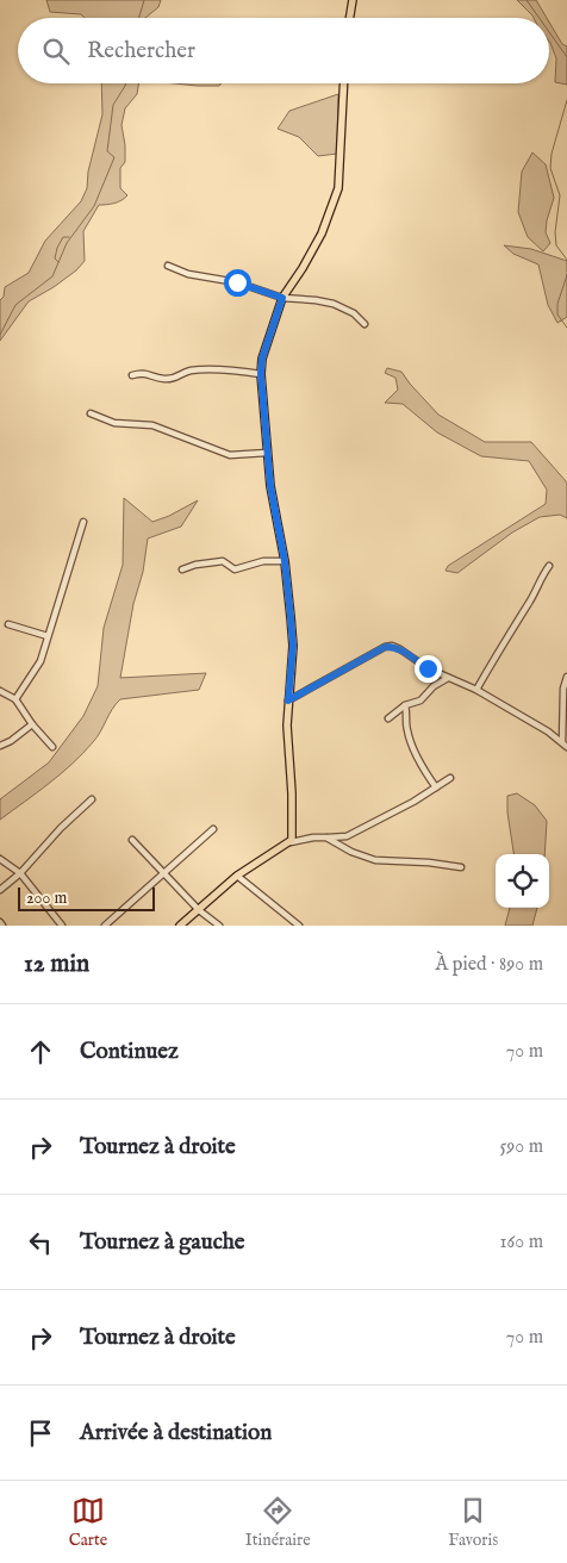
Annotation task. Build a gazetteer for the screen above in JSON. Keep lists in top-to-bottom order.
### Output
{
  "scale_bar": "200 m",
  "page": {
    "search": "Rechercher",
    "scale": "200 m",
    "heading": ["12 min", "À pied · 890 m"],
    "list": [
      ["Continuez", "70 m"],
      ["Tournez à droite", "590 m"],
      ["Tournez à gauche", "160 m"],
      ["Tournez à droite", "70 m"],
      "Arrivée à destination"
    ],
    "nav": ["Carte", "Itinéraire", "Favoris"]
  }
}
